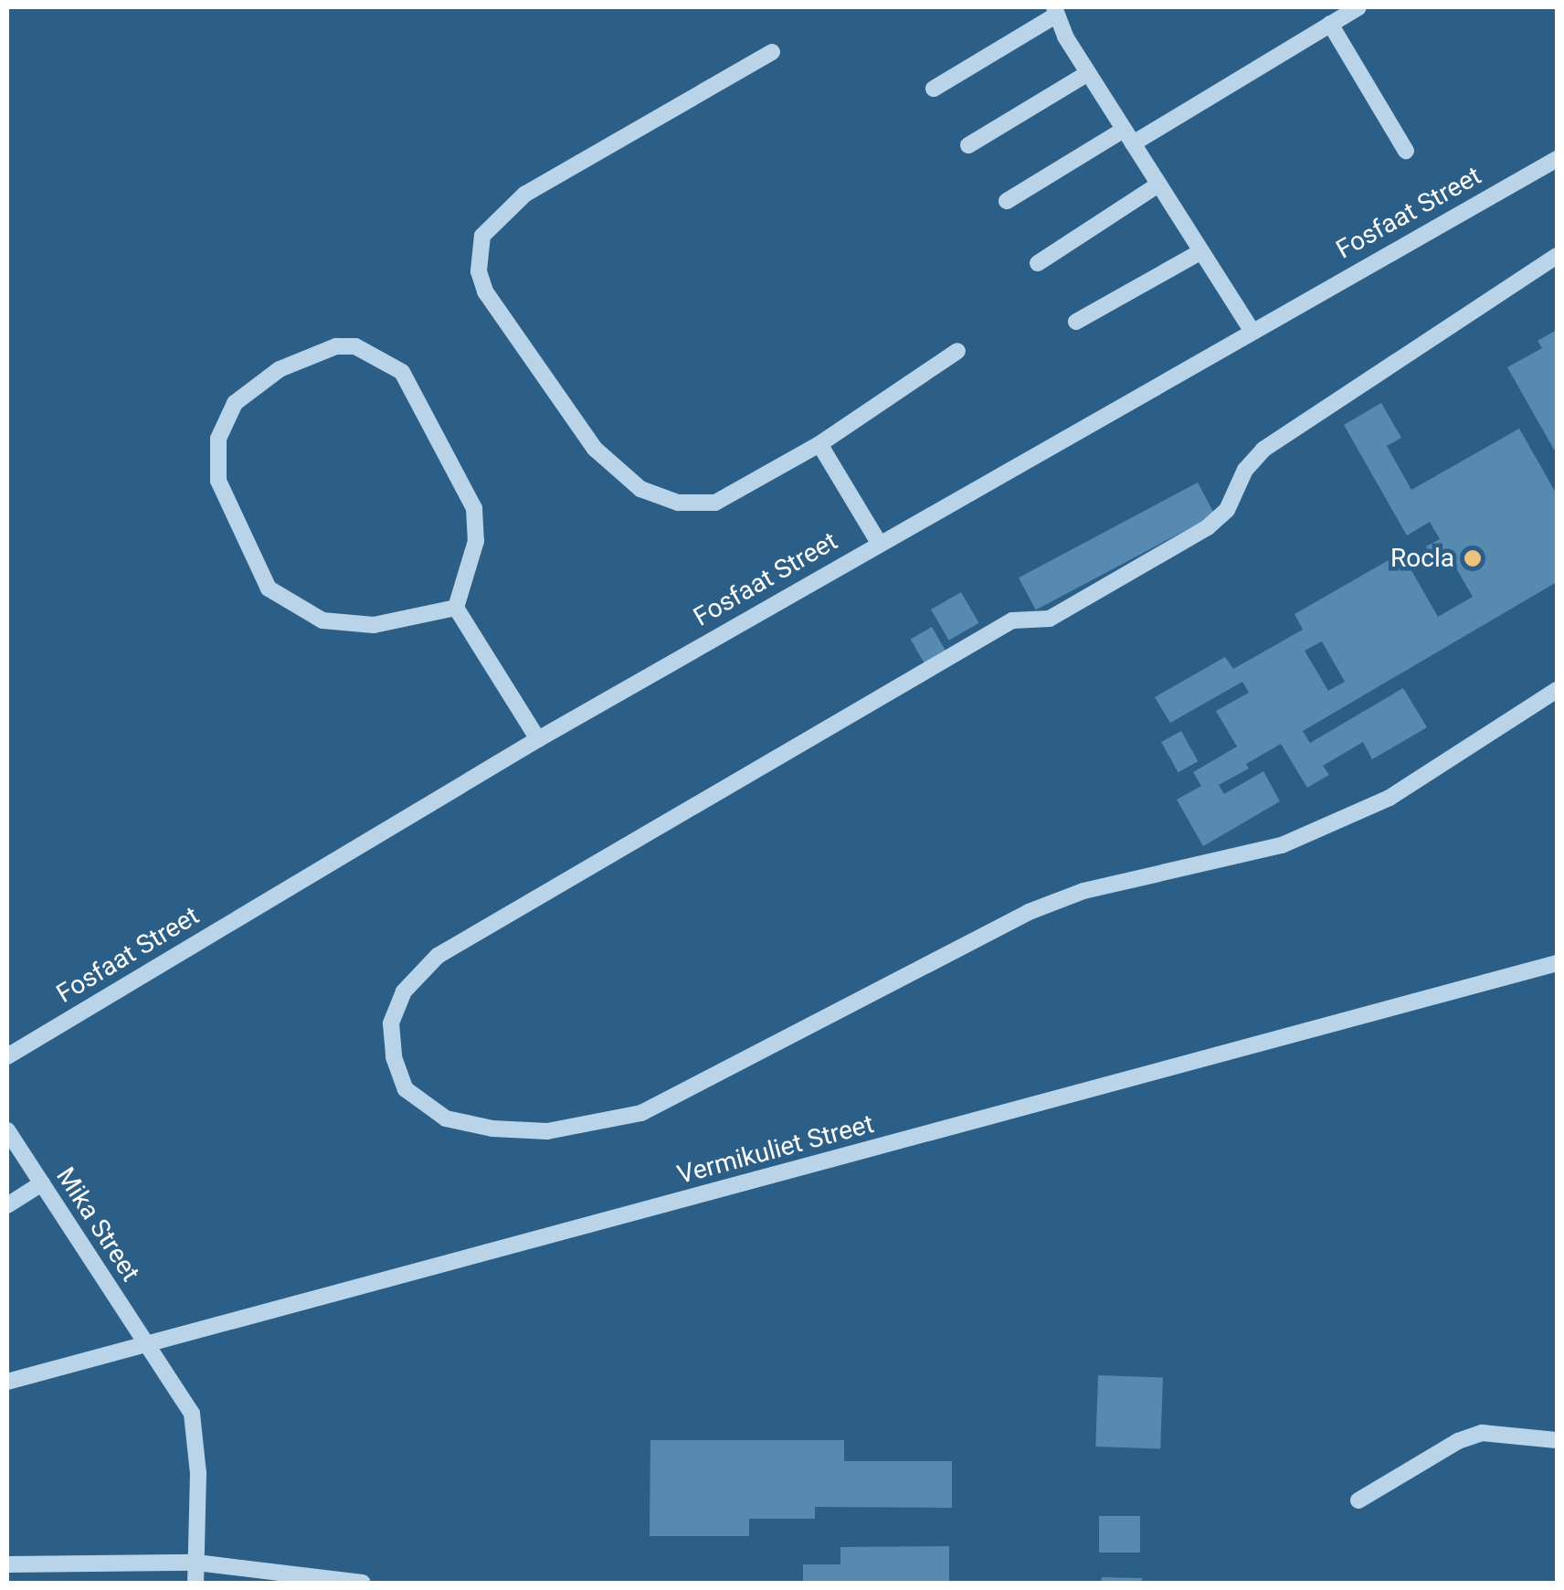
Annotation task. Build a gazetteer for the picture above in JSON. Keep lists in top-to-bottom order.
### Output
{
  "streets": {
    "street": ["Fosfaat Street", "Vermikuliet Street", "Mika Street"]
  },
  "crossings": [
    ["Vermikuliet Street", "Mika Street"]
  ],
  "places": ["Rocla"]
}
